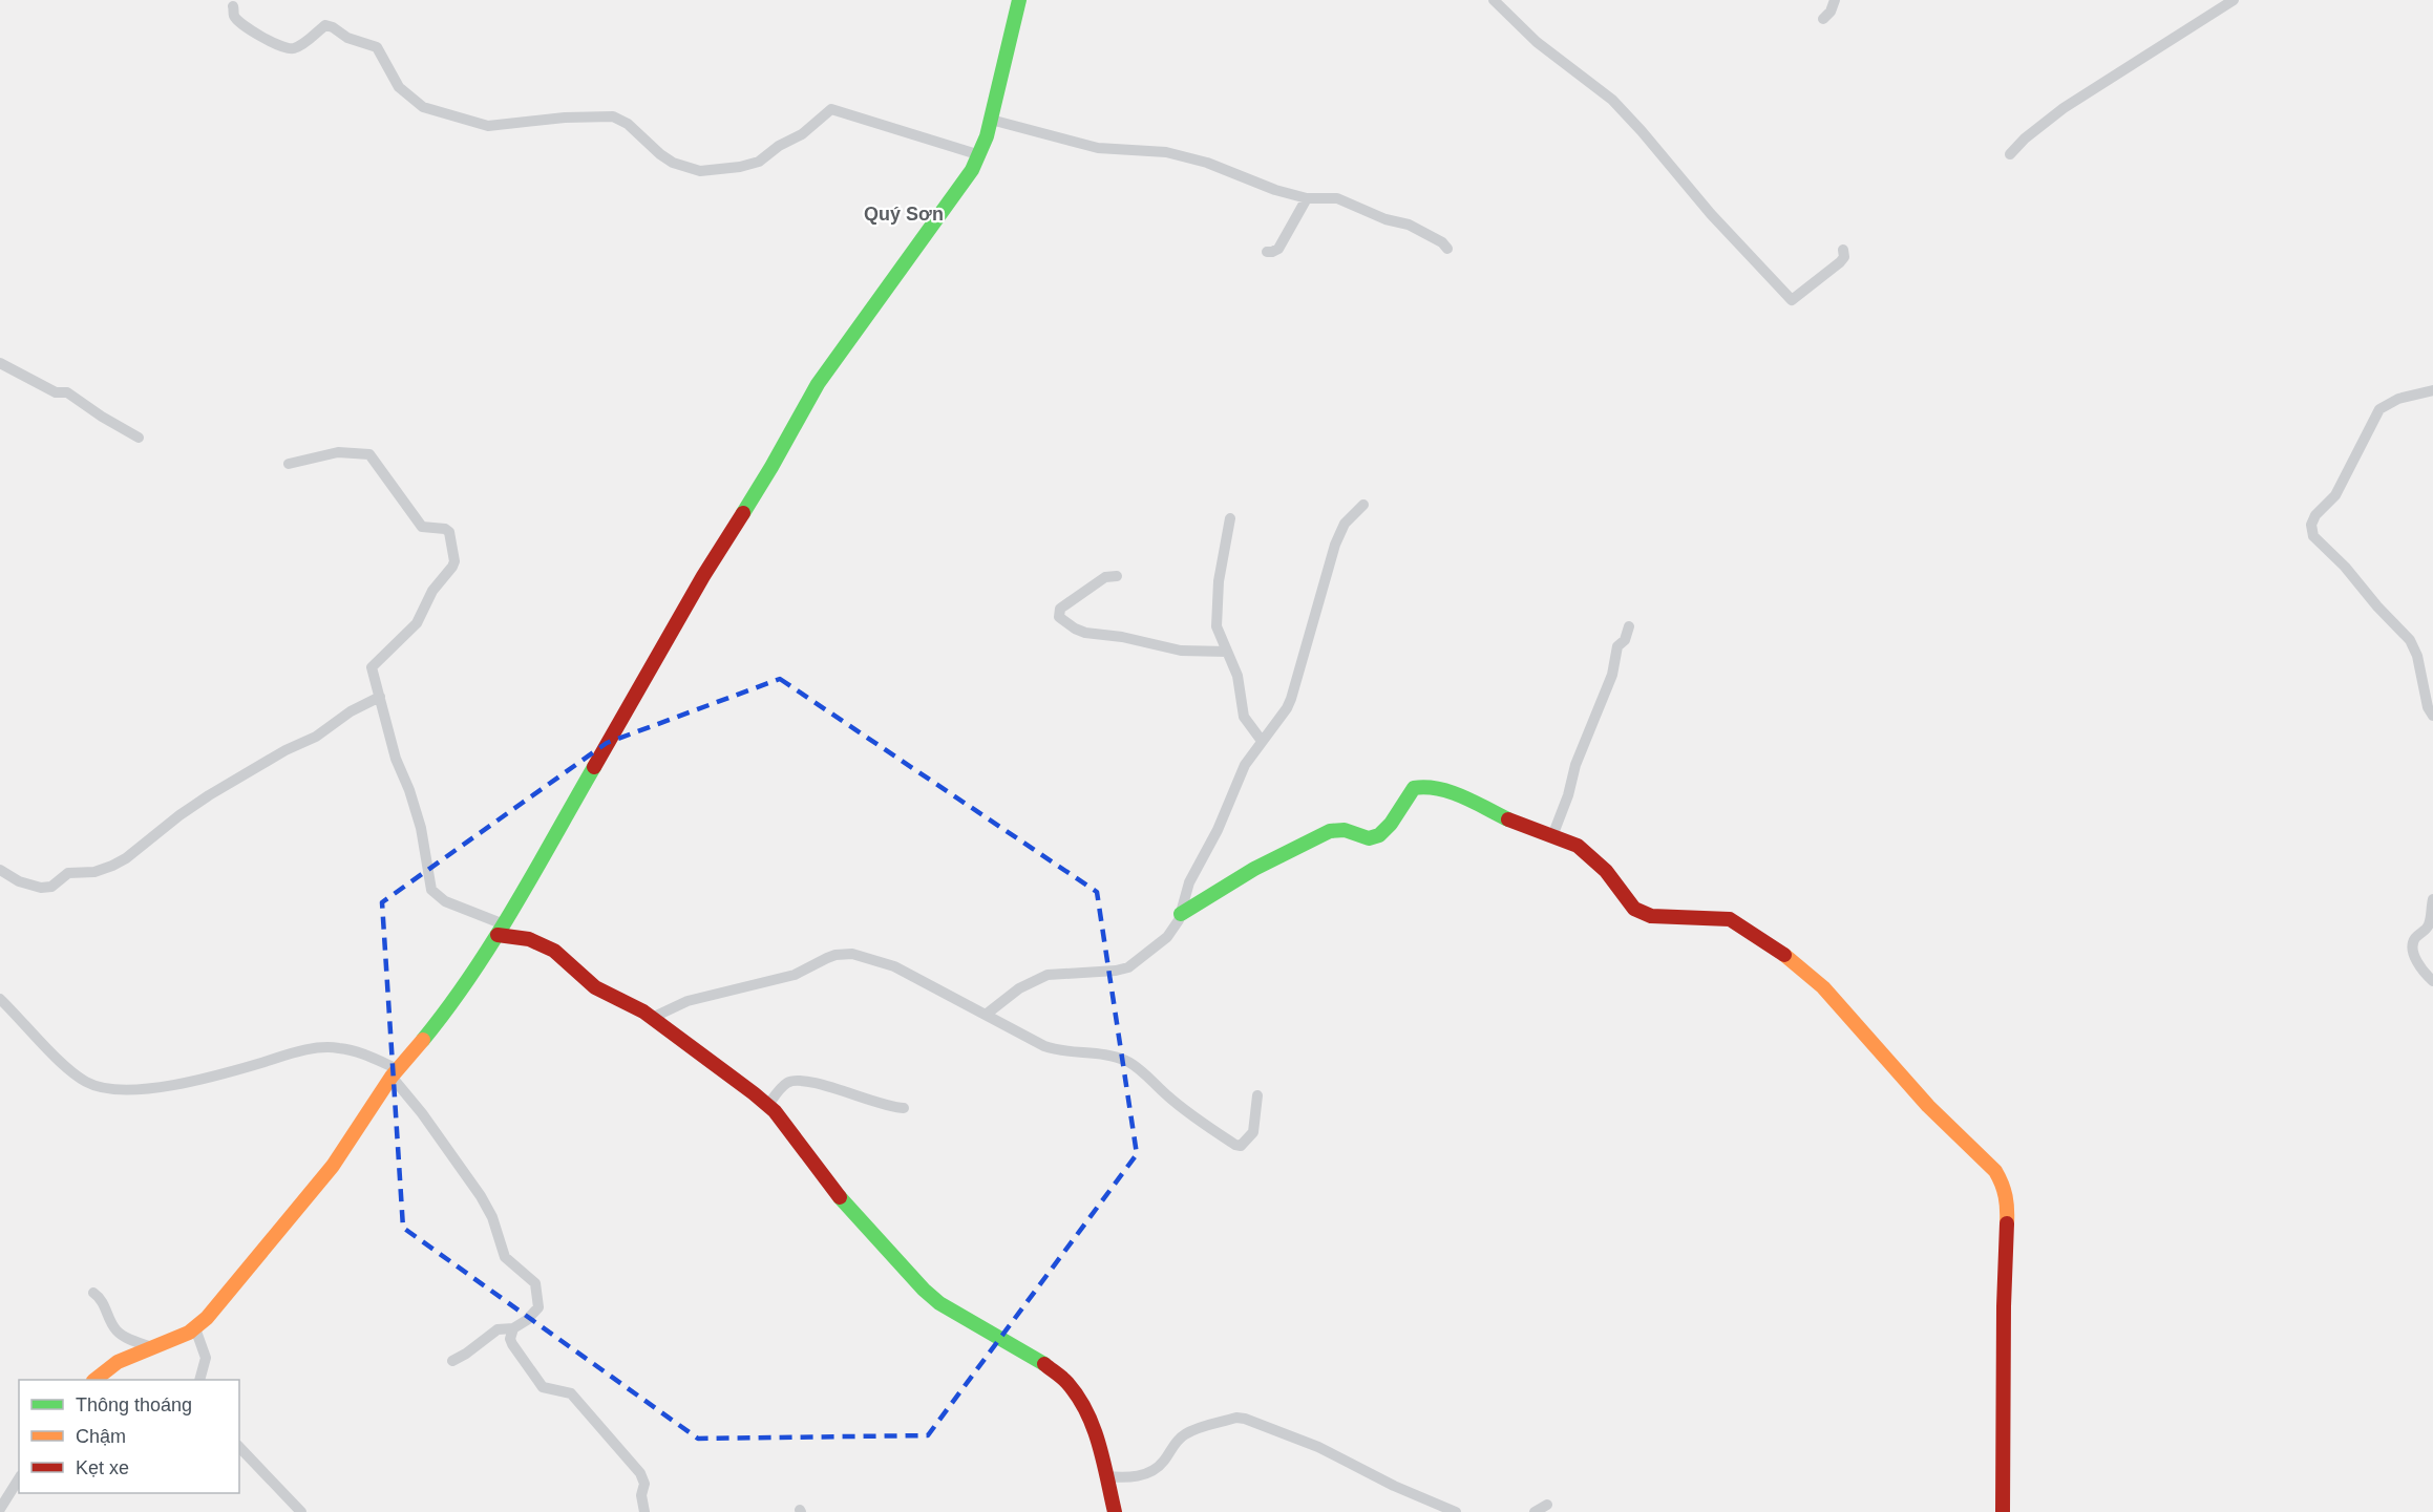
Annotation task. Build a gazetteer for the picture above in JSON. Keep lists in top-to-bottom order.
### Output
{
  "districts": ["Quý Sơn"],
  "legend": ["Thông thoáng", "Chậm", "Kẹt xe"]
}
